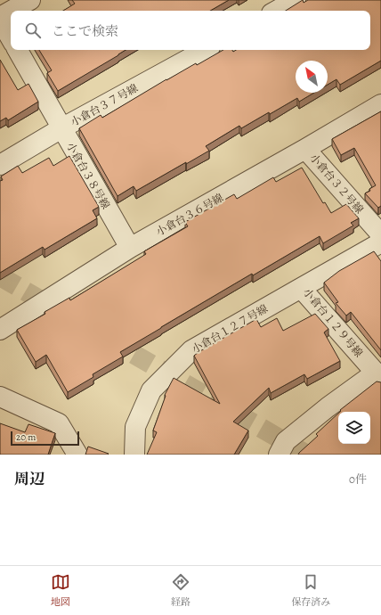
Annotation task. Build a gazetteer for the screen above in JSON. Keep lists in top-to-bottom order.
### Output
{
  "streets": {
    "street": [
      "小倉台３７号線",
      "小倉台３８号線",
      "小倉台３２号線",
      "小倉台３６号線",
      "小倉台１２９号線",
      "小倉台１２７号線"
    ]
  },
  "crossings": [
    ["小倉台３７号線", "小倉台３８号線"],
    ["小倉台３８号線", "小倉台３６号線"],
    ["小倉台３２号線", "小倉台３６号線"],
    ["小倉台１２９号線", "小倉台１２７号線"]
  ],
  "scale_bar": "20 m",
  "north": "top left",
  "page": {
    "search": "ここで検索",
    "scale": "20 m",
    "heading": ["周辺", "0件"],
    "nav": ["地図", "経路", "保存済み"]
  }
}
